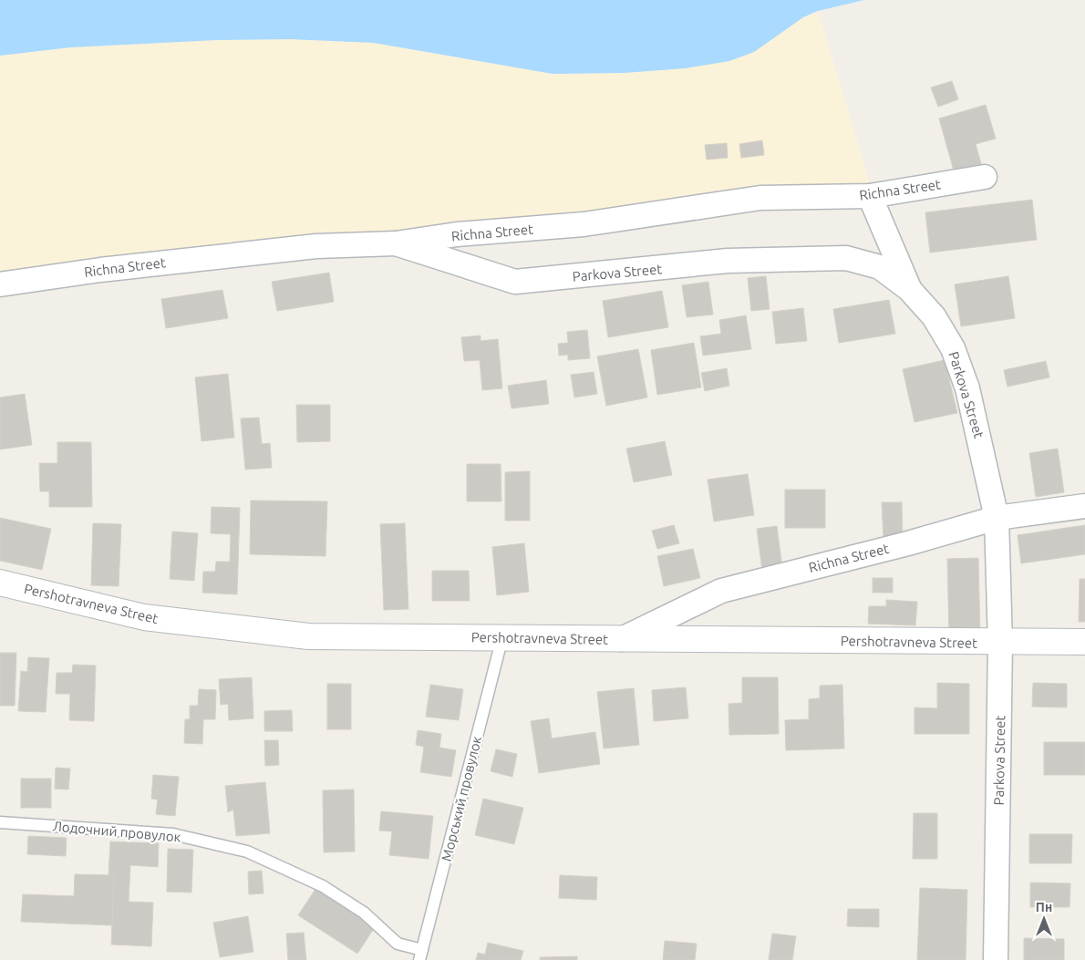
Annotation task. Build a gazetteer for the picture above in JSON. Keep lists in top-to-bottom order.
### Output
{
  "streets": {
    "street": ["Richna Street", "Parkova Street", "Pershotravneva Street"],
    "lane": ["Морський провулок", "Лодочний провулок"]
  },
  "crossings": [
    ["Richna Street", "Parkova Street"],
    ["Richna Street", "Pershotravneva Street"],
    ["Parkova Street", "Pershotravneva Street"],
    ["Pershotravneva Street", "Морський провулок"],
    ["Морський провулок", "Лодочний провулок"]
  ],
  "north": "top"
}
